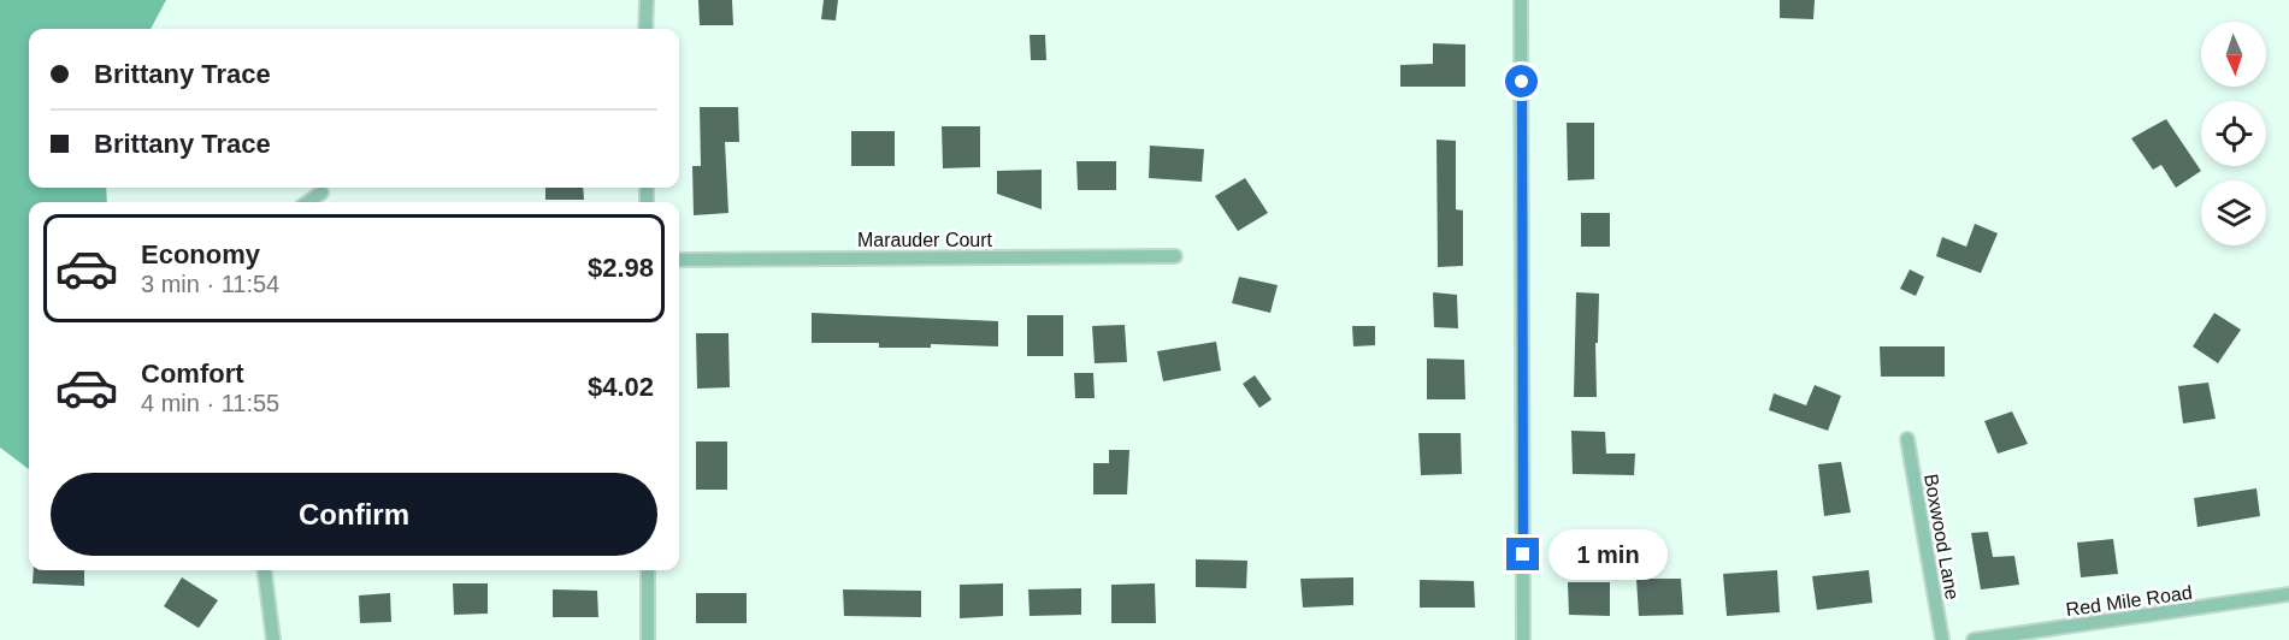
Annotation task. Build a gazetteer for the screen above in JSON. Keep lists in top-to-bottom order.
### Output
{
  "streets": {
    "street": ["Marauder Court", "Boxwood Lane", "Red Mile Road"]
  },
  "north": "bottom",
  "page": {
    "banner": ["Brittany Trace", "Brittany Trace"],
    "list": [
      {
        "name": "Economy",
        "note": "3 min · 11:54",
        "value": "$2.98"
      },
      {
        "name": "Comfort",
        "note": "4 min · 11:55",
        "value": "$4.02"
      }
    ],
    "buttons": "Confirm",
    "bubble": "1 min"
  }
}
